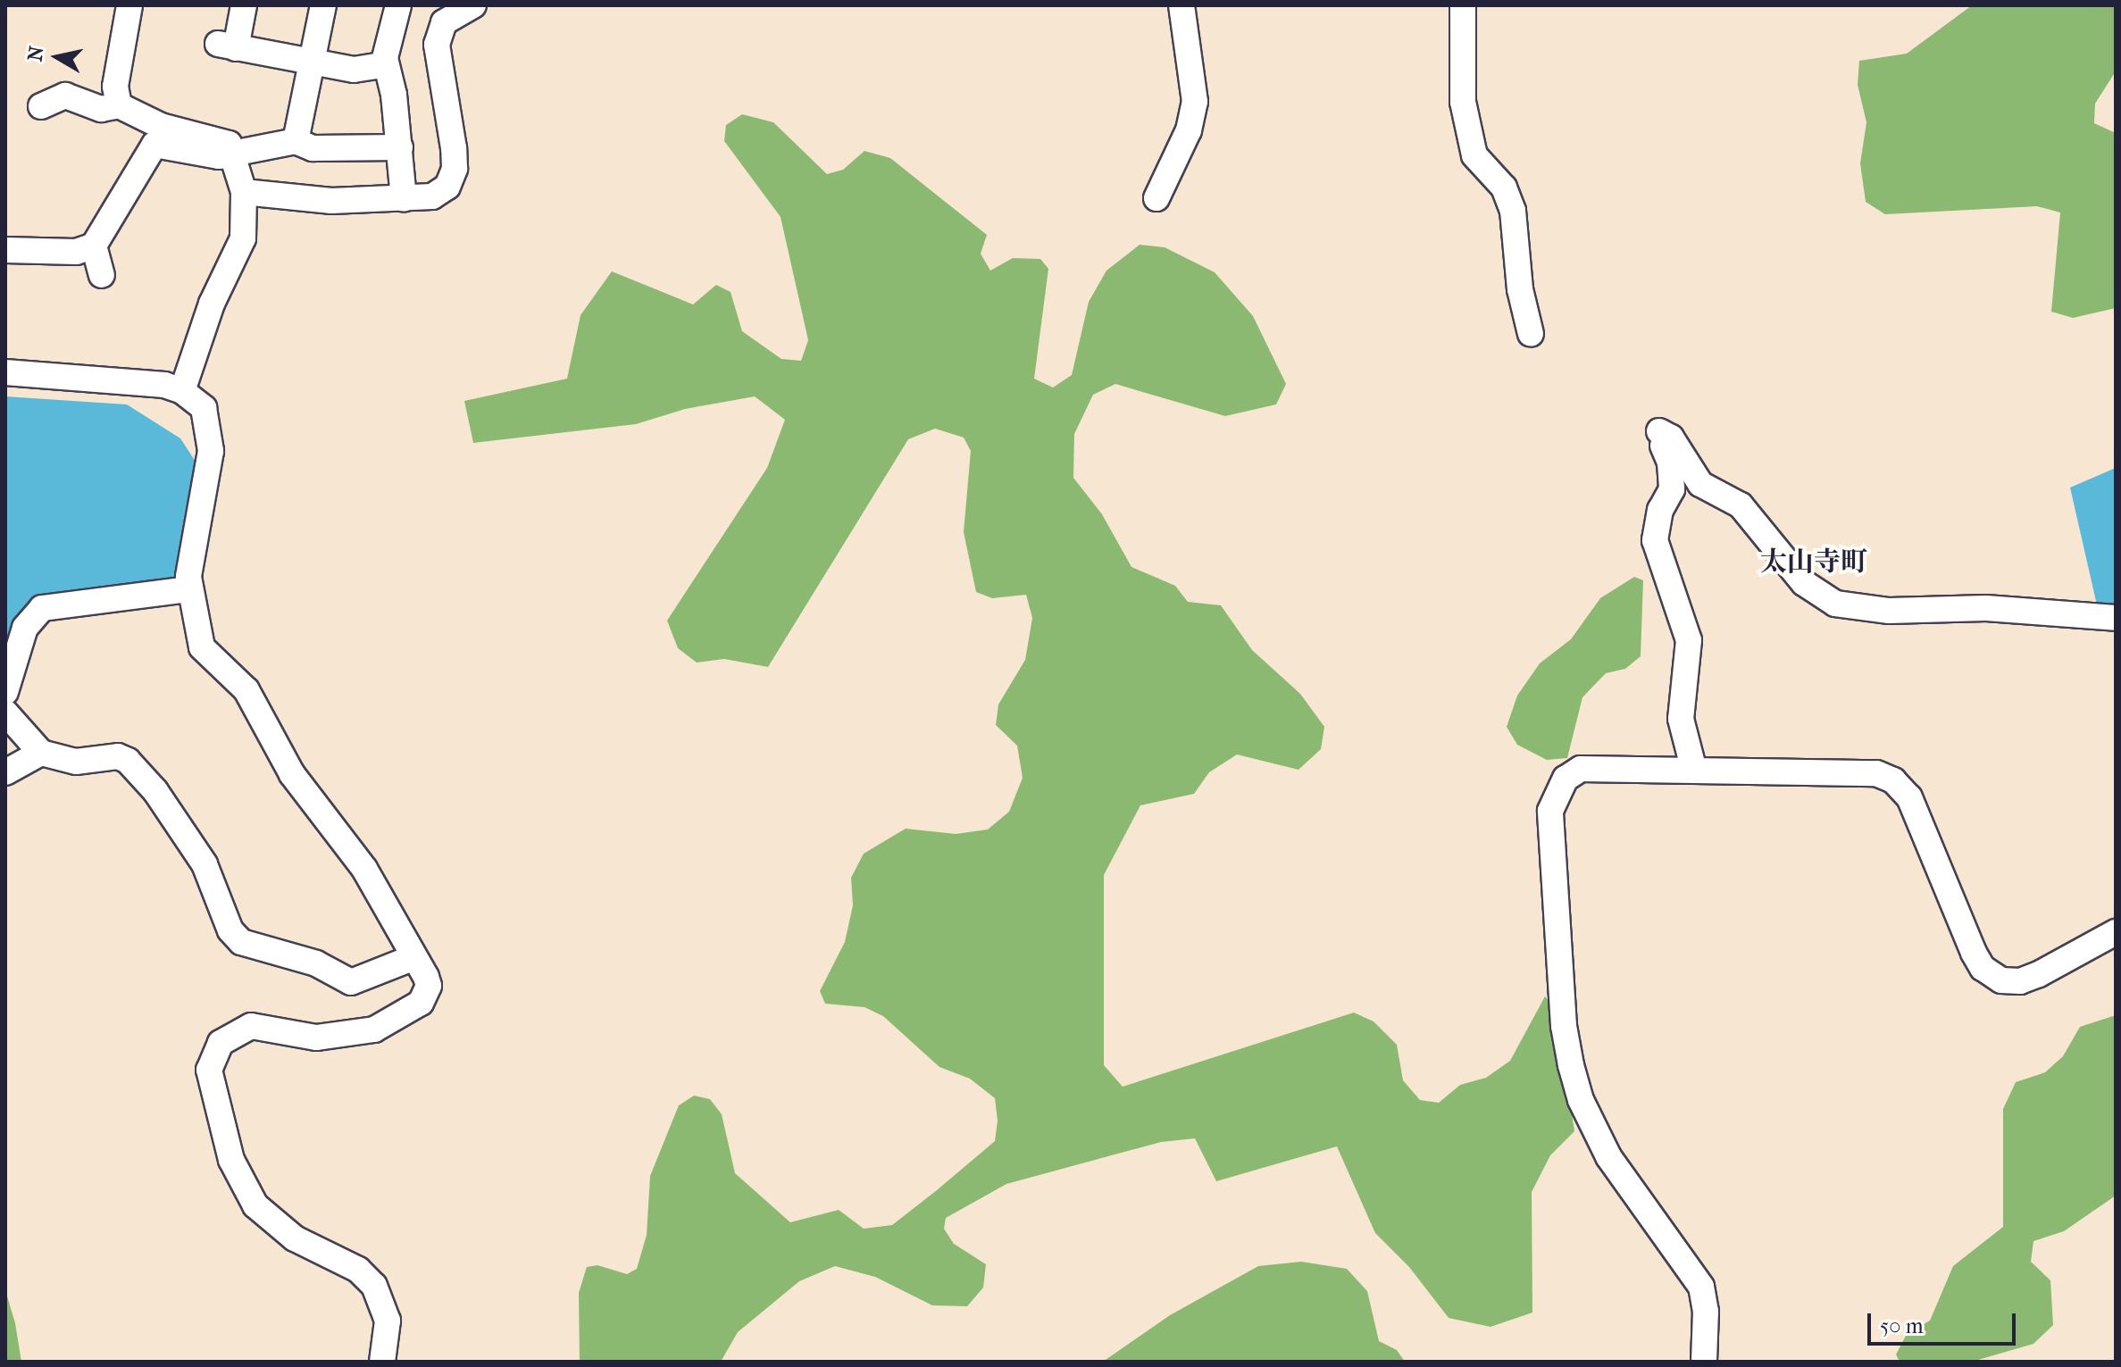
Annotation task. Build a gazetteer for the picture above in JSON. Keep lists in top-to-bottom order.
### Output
{
  "districts": ["太山寺町"],
  "scale_bar": "50 m",
  "north": "left"
}
